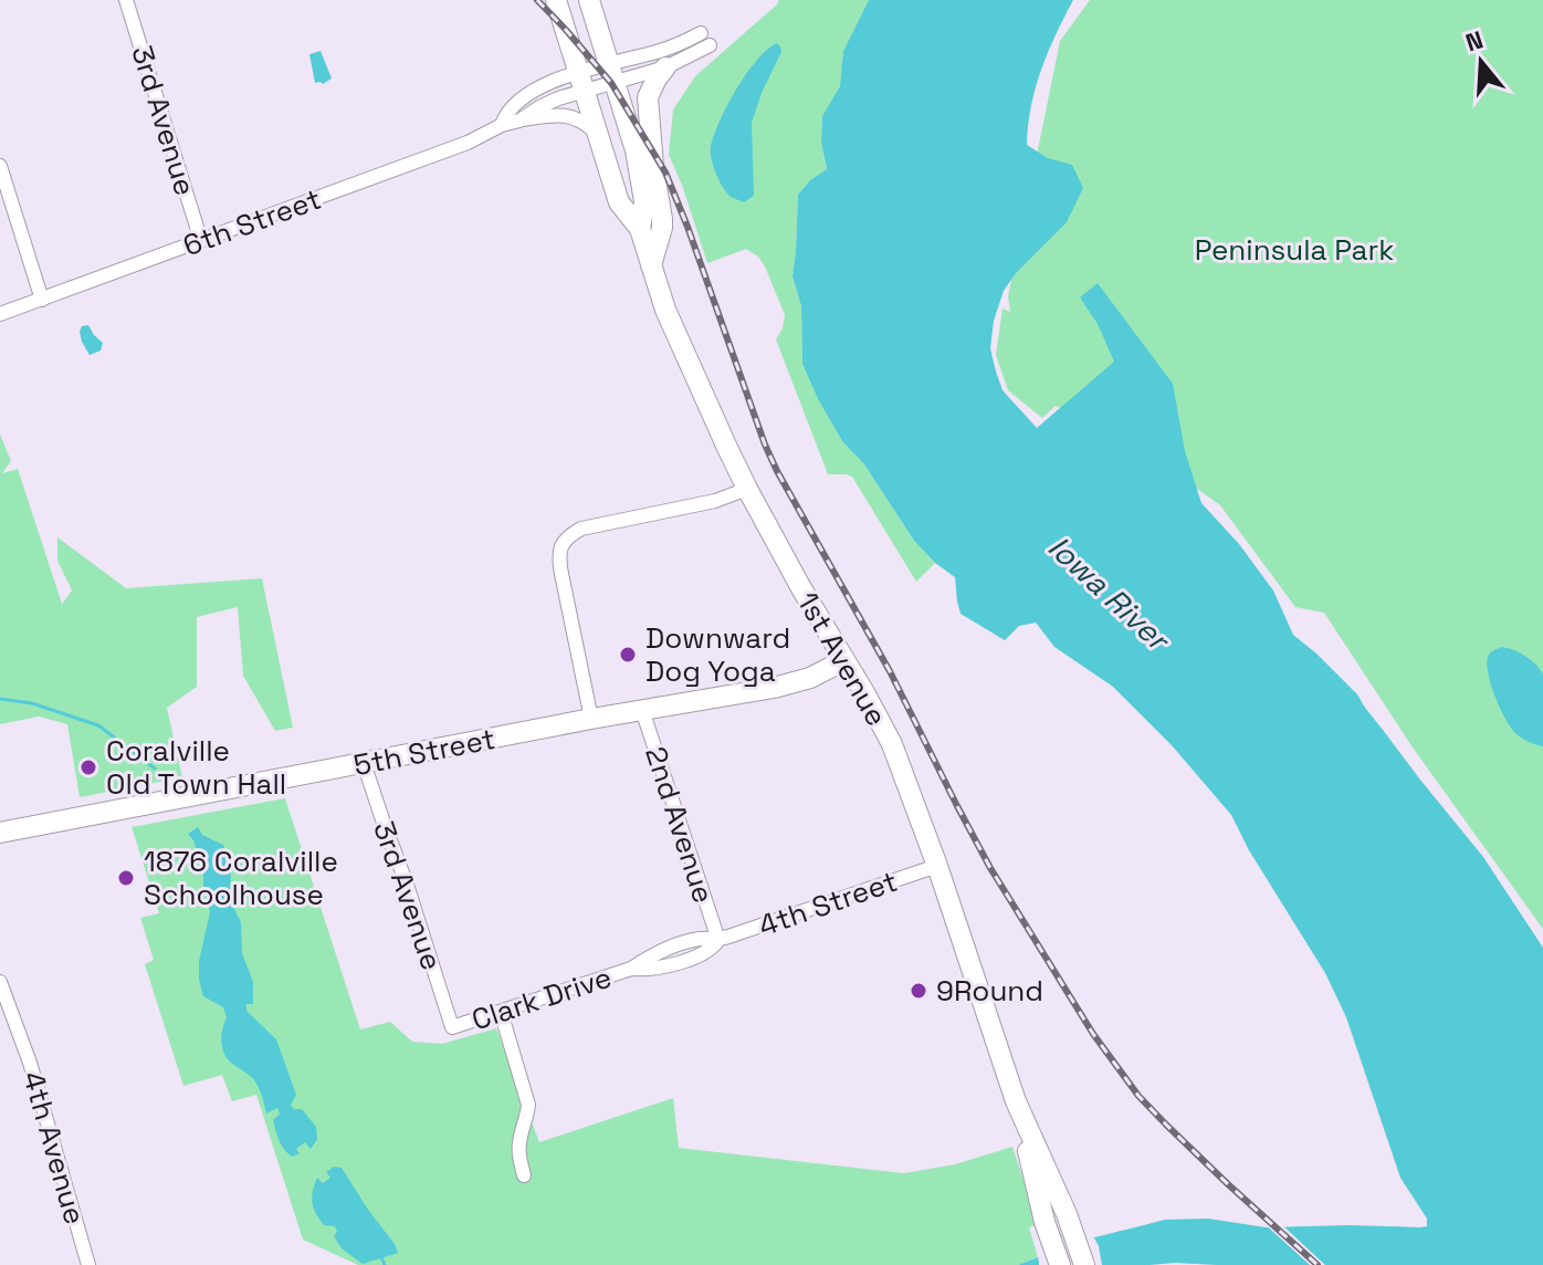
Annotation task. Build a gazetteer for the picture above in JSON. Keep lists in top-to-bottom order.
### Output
{
  "streets": {
    "main road": ["1st Avenue", "5th Street"],
    "street": [
      "3rd Avenue",
      "6th Street",
      "2nd Avenue",
      "4th Street",
      "Clark Drive",
      "4th Avenue"
    ]
  },
  "crossings": [
    ["3rd Avenue", "6th Street"],
    ["3rd Avenue", "5th Street"],
    ["3rd Avenue", "Clark Drive"],
    ["6th Street", "1st Avenue"],
    ["1st Avenue", "5th Street"],
    ["1st Avenue", "4th Street"],
    ["5th Street", "2nd Avenue"],
    ["2nd Avenue", "4th Street"],
    ["2nd Avenue", "Clark Drive"],
    ["4th Street", "Clark Drive"]
  ],
  "water": ["Iowa River"],
  "parks": ["Peninsula Park"],
  "places": [
    "Downward Dog Yoga",
    "Coralville Old Town Hall",
    "1876 Coralville Schoolhouse",
    "9Round"
  ],
  "north": "top"
}
